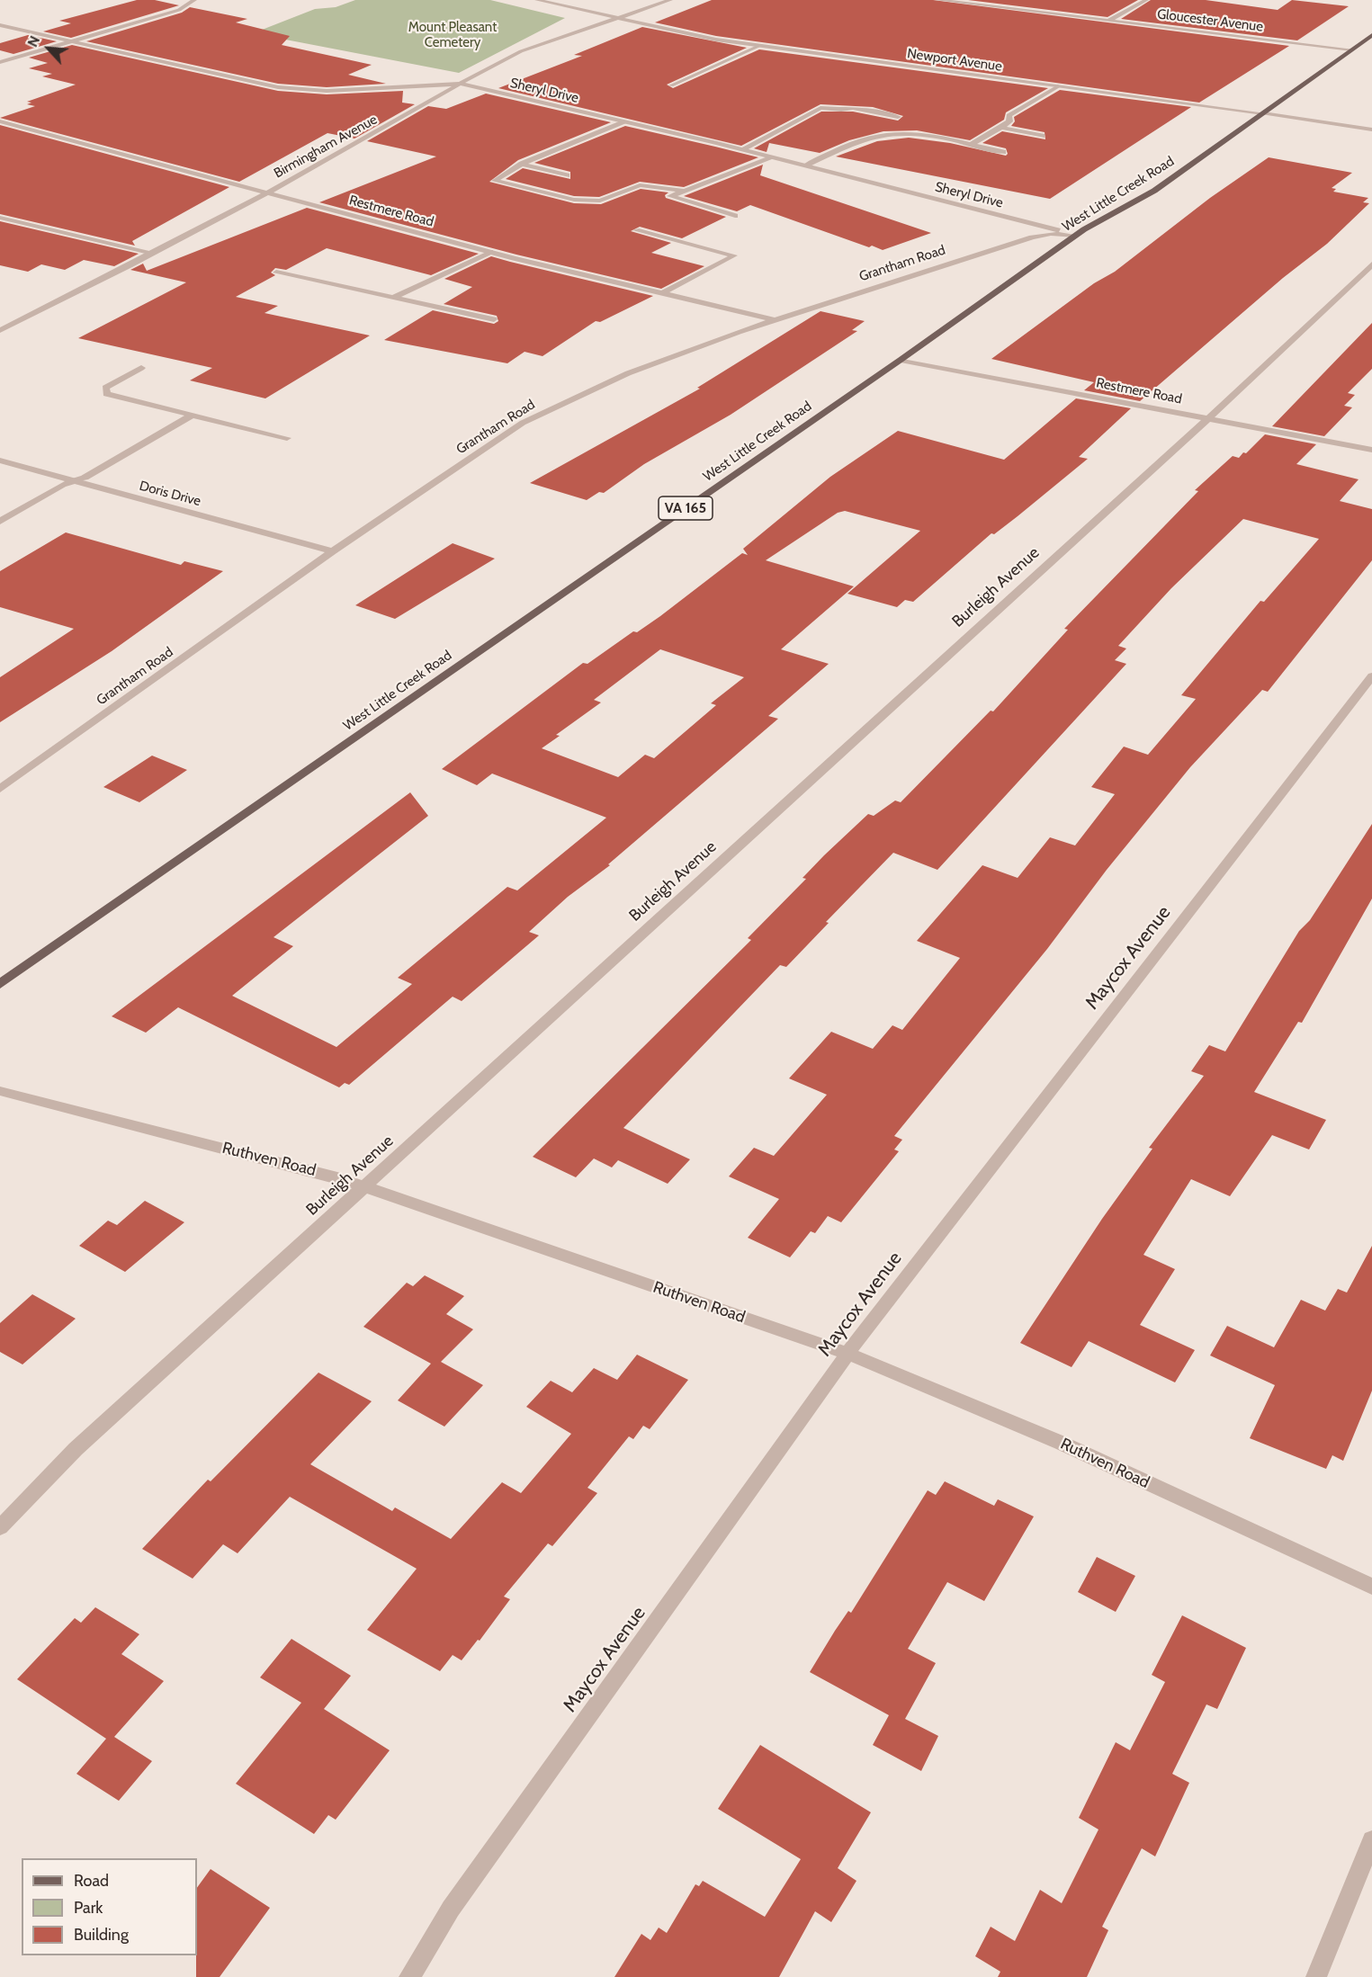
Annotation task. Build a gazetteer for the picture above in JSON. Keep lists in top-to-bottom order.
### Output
{
  "streets": {
    "main road": ["West Little Creek Road", "VA 165"],
    "street": [
      "Gloucester Avenue",
      "Newport Avenue",
      "Sheryl Drive",
      "Birmingham Avenue",
      "Restmere Road",
      "Grantham Road",
      "Doris Drive",
      "Burleigh Avenue",
      "Maycox Avenue",
      "Ruthven Road"
    ]
  },
  "crossings": [
    ["Gloucester Avenue", "West Little Creek Road"],
    ["Newport Avenue", "Birmingham Avenue"],
    ["Newport Avenue", "West Little Creek Road"],
    ["Sheryl Drive", "Birmingham Avenue"],
    ["Sheryl Drive", "West Little Creek Road"],
    ["Sheryl Drive", "Grantham Road"],
    ["Birmingham Avenue", "Restmere Road"],
    ["West Little Creek Road", "Restmere Road"],
    ["West Little Creek Road", "Grantham Road"],
    ["Restmere Road", "Grantham Road"],
    ["Restmere Road", "Burleigh Avenue"],
    ["Grantham Road", "Doris Drive"],
    ["Burleigh Avenue", "Ruthven Road"],
    ["Maycox Avenue", "Ruthven Road"]
  ],
  "parks": ["Mount Pleasant Cemetery"],
  "legend": ["Road", "Park", "Building"],
  "north": "top left"
}
